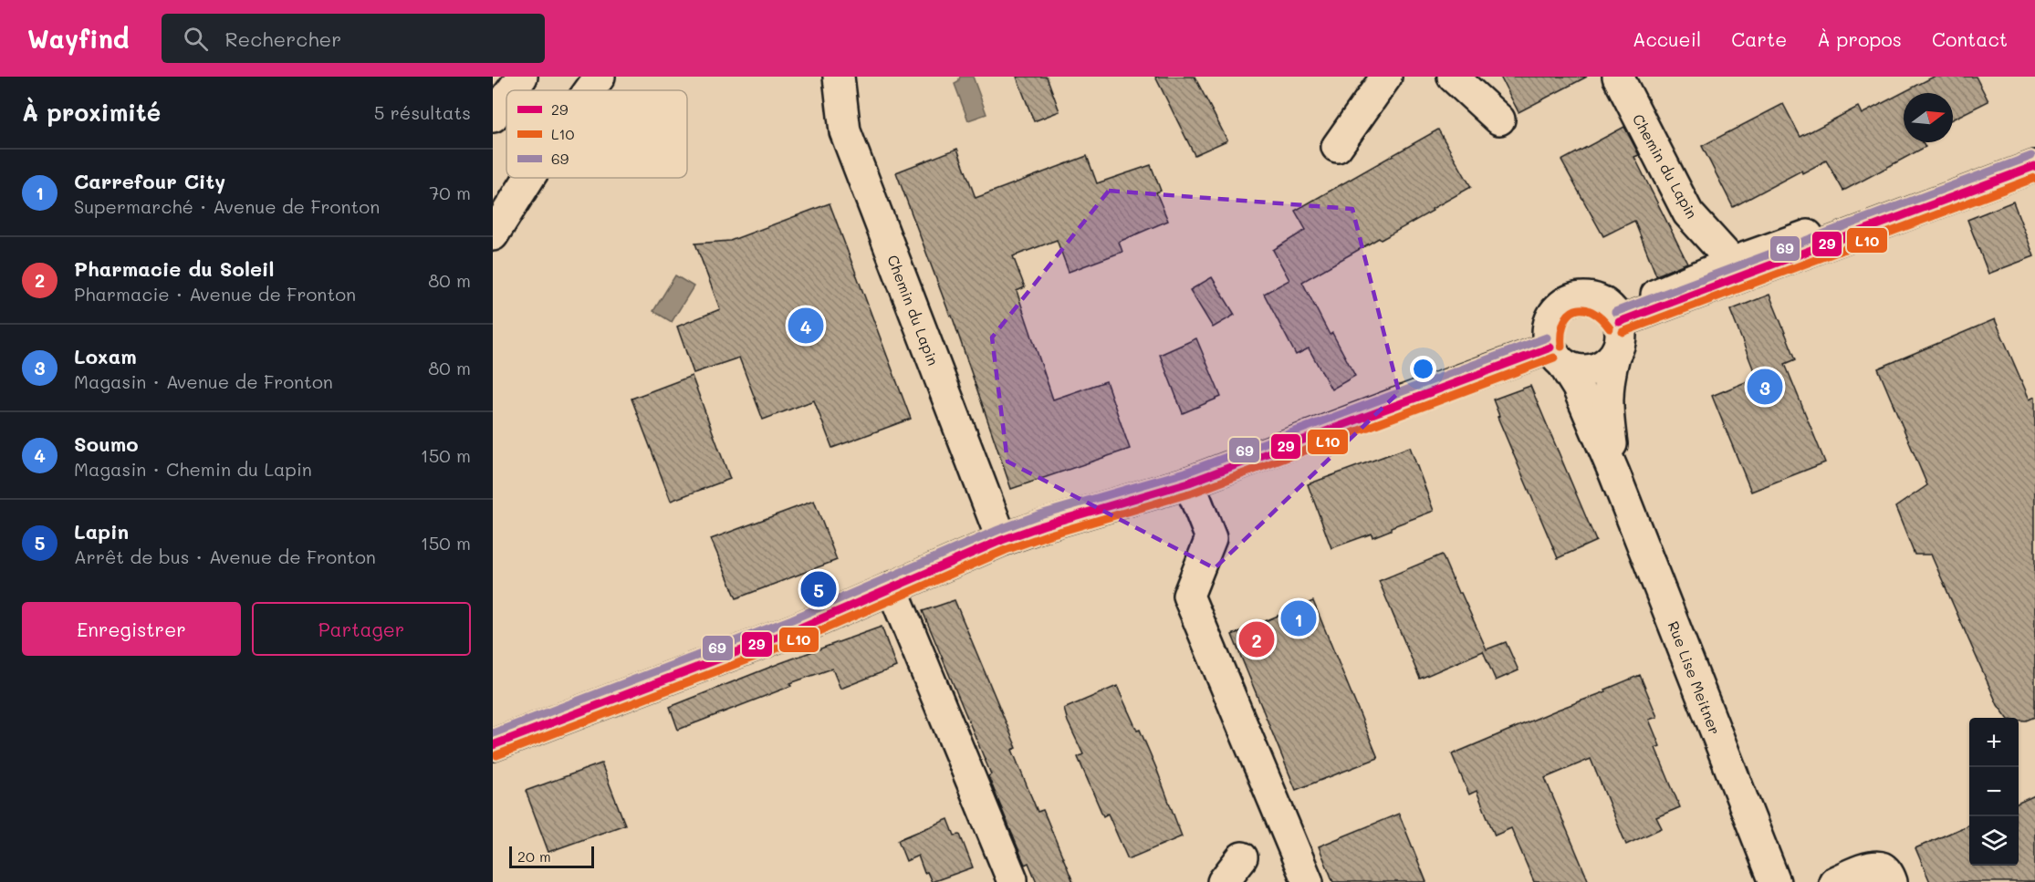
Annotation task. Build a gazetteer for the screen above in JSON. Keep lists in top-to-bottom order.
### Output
{
  "streets": {
    "main road": ["Chemin du Lapin", "Rue Lise Meitner"]
  },
  "lines": ["transit line 69", "transit line 29", "transit line L10"],
  "legend": ["29", "L10", "69"],
  "scale_bar": "20 m",
  "north": "right",
  "page": {
    "header": "Wayfind",
    "search": "Rechercher",
    "nav": [
      "Accueil",
      "Carte",
      "À propos",
      "Contact"
    ],
    "heading": ["À proximité", "5 résultats"],
    "list": [
      {
        "mark": "1",
        "name": "Carrefour City",
        "note": "Supermarché · Avenue de Fronton",
        "value": "70 m"
      },
      {
        "mark": "2",
        "name": "Pharmacie du Soleil",
        "note": "Pharmacie · Avenue de Fronton",
        "value": "80 m"
      },
      {
        "mark": "3",
        "name": "Loxam",
        "note": "Magasin · Avenue de Fronton",
        "value": "80 m"
      },
      {
        "mark": "4",
        "name": "Soumo",
        "note": "Magasin · Chemin du Lapin",
        "value": "150 m"
      },
      {
        "mark": "5",
        "name": "Lapin",
        "note": "Arrêt de bus · Avenue de Fronton",
        "value": "150 m"
      }
    ],
    "pins": [
      "4",
      "3",
      "5",
      "1",
      "2"
    ],
    "buttons": ["Enregistrer", "Partager"],
    "map_buttons": ["+", "−"],
    "scale": "20 m"
  }
}
